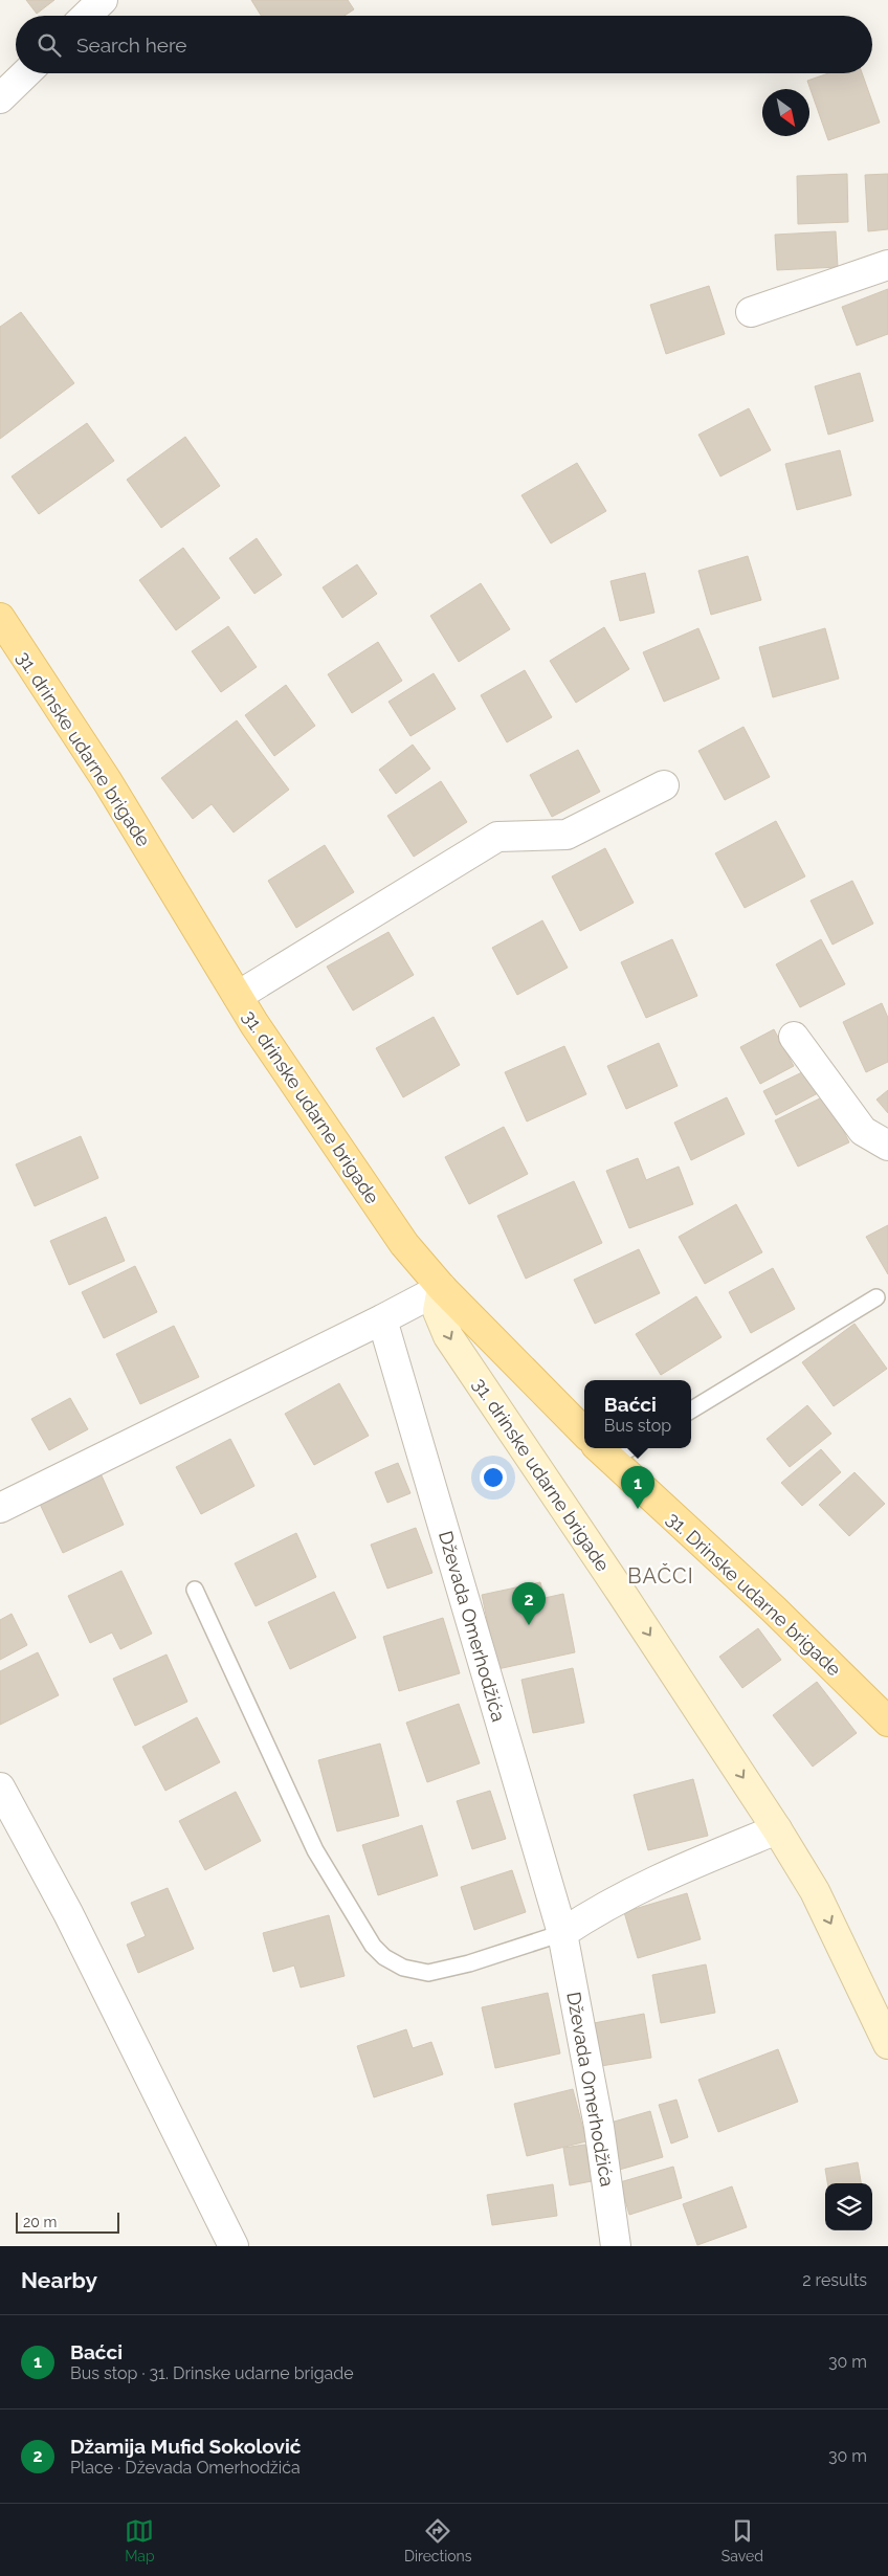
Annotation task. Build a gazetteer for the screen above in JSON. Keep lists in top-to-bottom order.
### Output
{
  "streets": {
    "main road": ["31. drinske udarne brigade", "31. Drinske udarne brigade"],
    "street": ["Dževada Omerhodžića"]
  },
  "one_way": ["31. drinske udarne brigade"],
  "districts": ["BAČCI"],
  "scale_bar": "20 m",
  "north": "bottom right",
  "page": {
    "search": "Search here",
    "popup": ["Baćci", "Bus stop"],
    "pins": ["1", "2"],
    "scale": "20 m",
    "heading": ["Nearby", "2 results"],
    "list": [
      {
        "mark": "1",
        "name": "Baćci",
        "note": "Bus stop · 31. Drinske udarne brigade",
        "value": "30 m"
      },
      {
        "mark": "2",
        "name": "Džamija Mufid Sokolović",
        "note": "Place · Dževada Omerhodžića",
        "value": "30 m"
      }
    ],
    "nav": ["Map", "Directions", "Saved"]
  }
}
